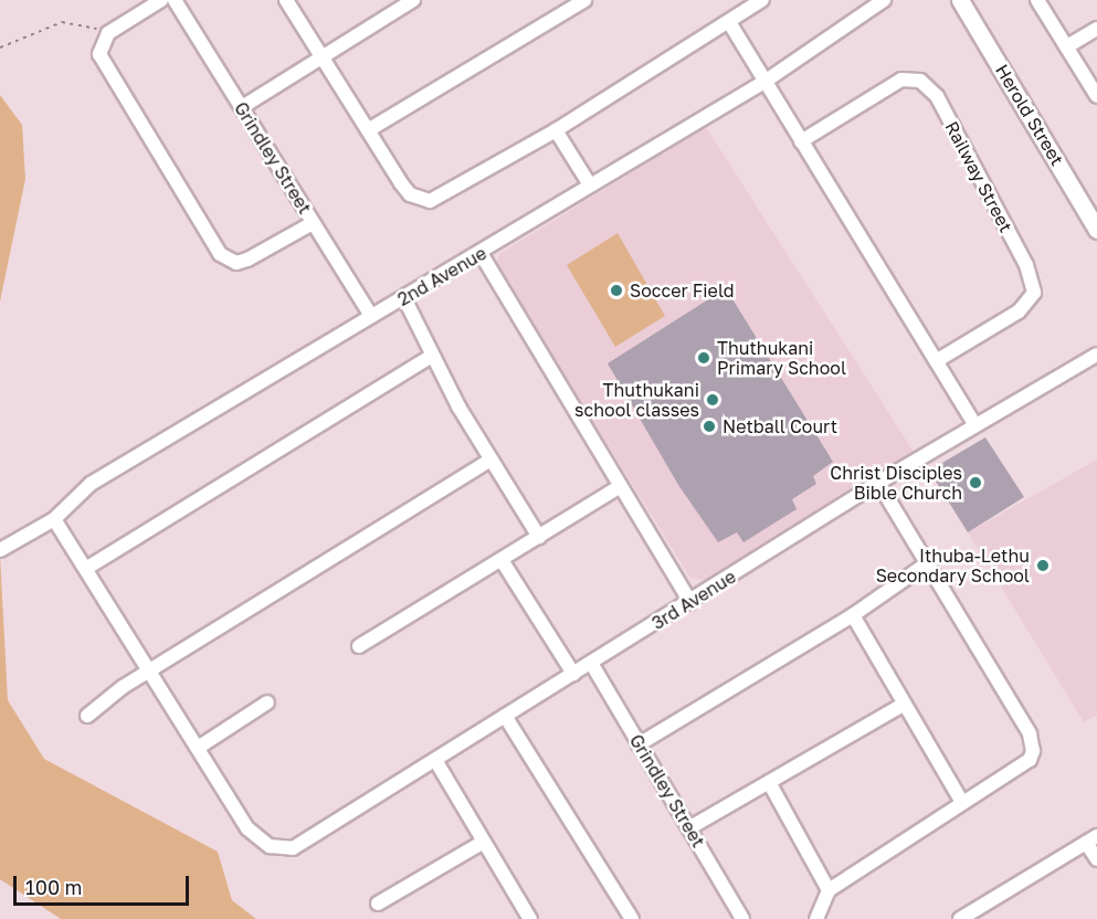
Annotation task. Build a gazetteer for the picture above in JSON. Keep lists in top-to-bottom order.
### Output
{
  "streets": {
    "street": [
      "Herold Street",
      "Grindley Street",
      "Railway Street",
      "2nd Avenue",
      "3rd Avenue"
    ]
  },
  "crossings": [
    ["Grindley Street", "2nd Avenue"],
    ["Grindley Street", "3rd Avenue"]
  ],
  "places": [
    "Soccer Field",
    "Thuthukani Primary School",
    "Thuthukani school classes",
    "Netball Court",
    "Christ Disciples Bible Church",
    "Ithuba-Lethu Secondary School"
  ],
  "scale_bar": "100 m"
}
